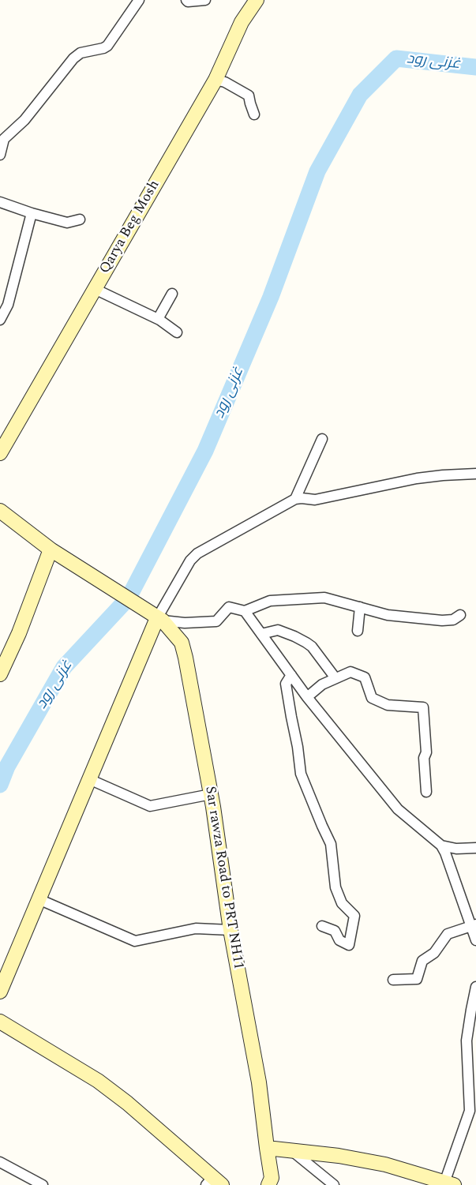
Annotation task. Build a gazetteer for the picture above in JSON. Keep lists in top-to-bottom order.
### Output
{
  "streets": {
    "street": ["Qarya Beg Mosh", "Sar rawza Road to PRT NH11"]
  },
  "water": ["غزنی رود"]
}
